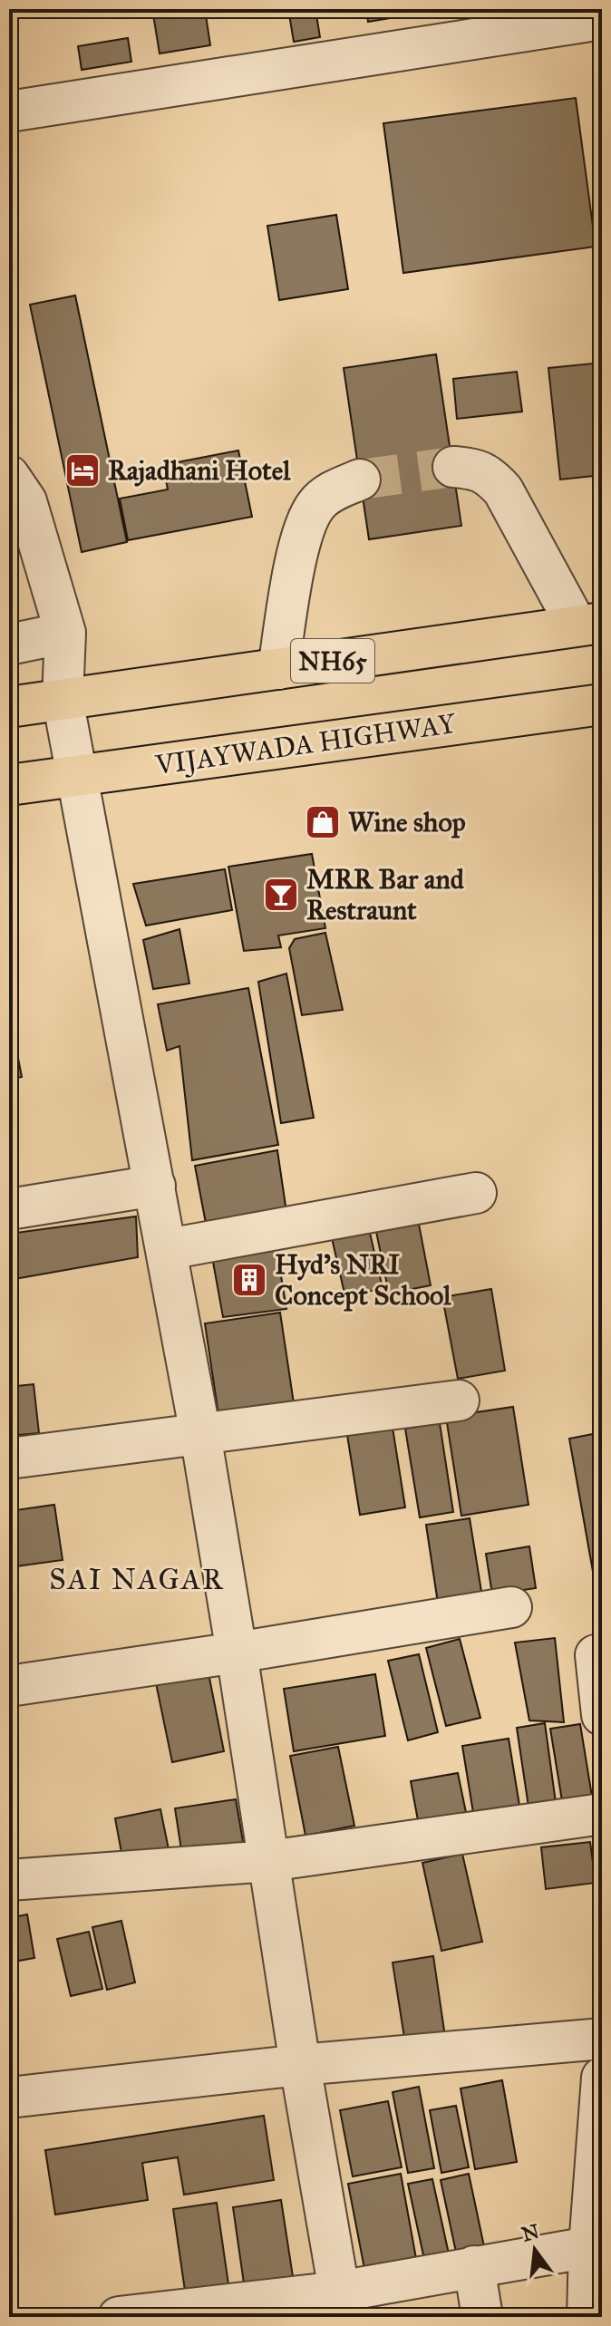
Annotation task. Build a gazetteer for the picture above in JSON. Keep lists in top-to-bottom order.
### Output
{
  "streets": {
    "highway": ["NH65", "VIJAYWADA HIGHWAY"]
  },
  "districts": ["SAI NAGAR"],
  "places": {
    "hotel": ["Rajadhani Hotel"],
    "shop": ["Wine shop"],
    "bar": ["MRR Bar and Restraunt"],
    "building": ["Hyd's NRI Concept School"]
  },
  "north": "top"
}
